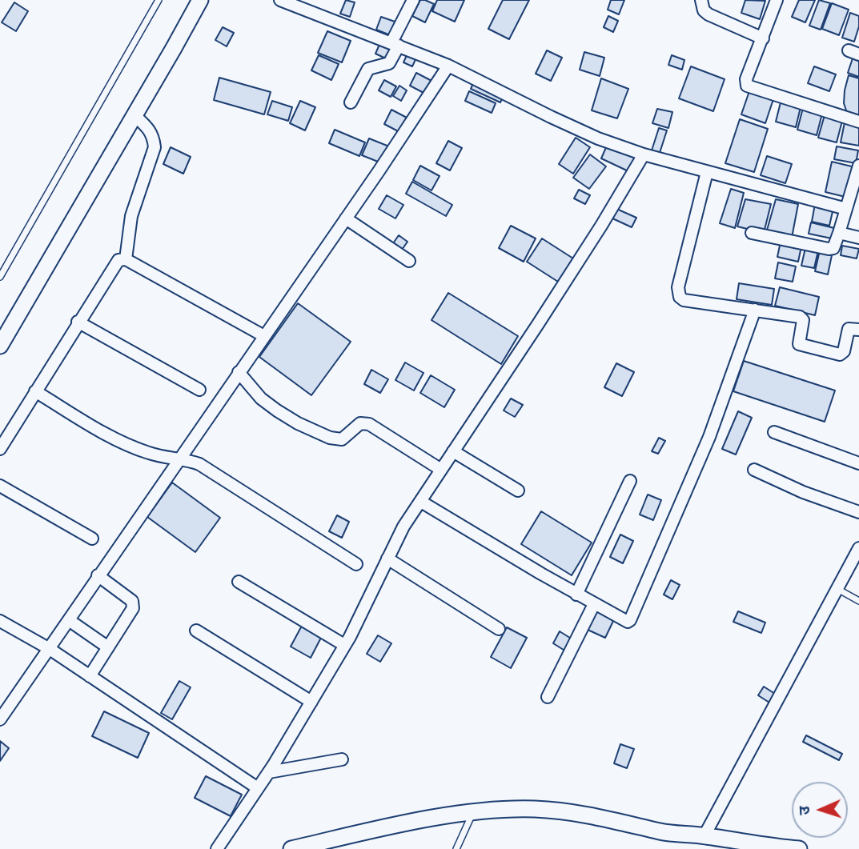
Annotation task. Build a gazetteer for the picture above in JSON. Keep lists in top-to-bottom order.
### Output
{
  "north": "left"
}
